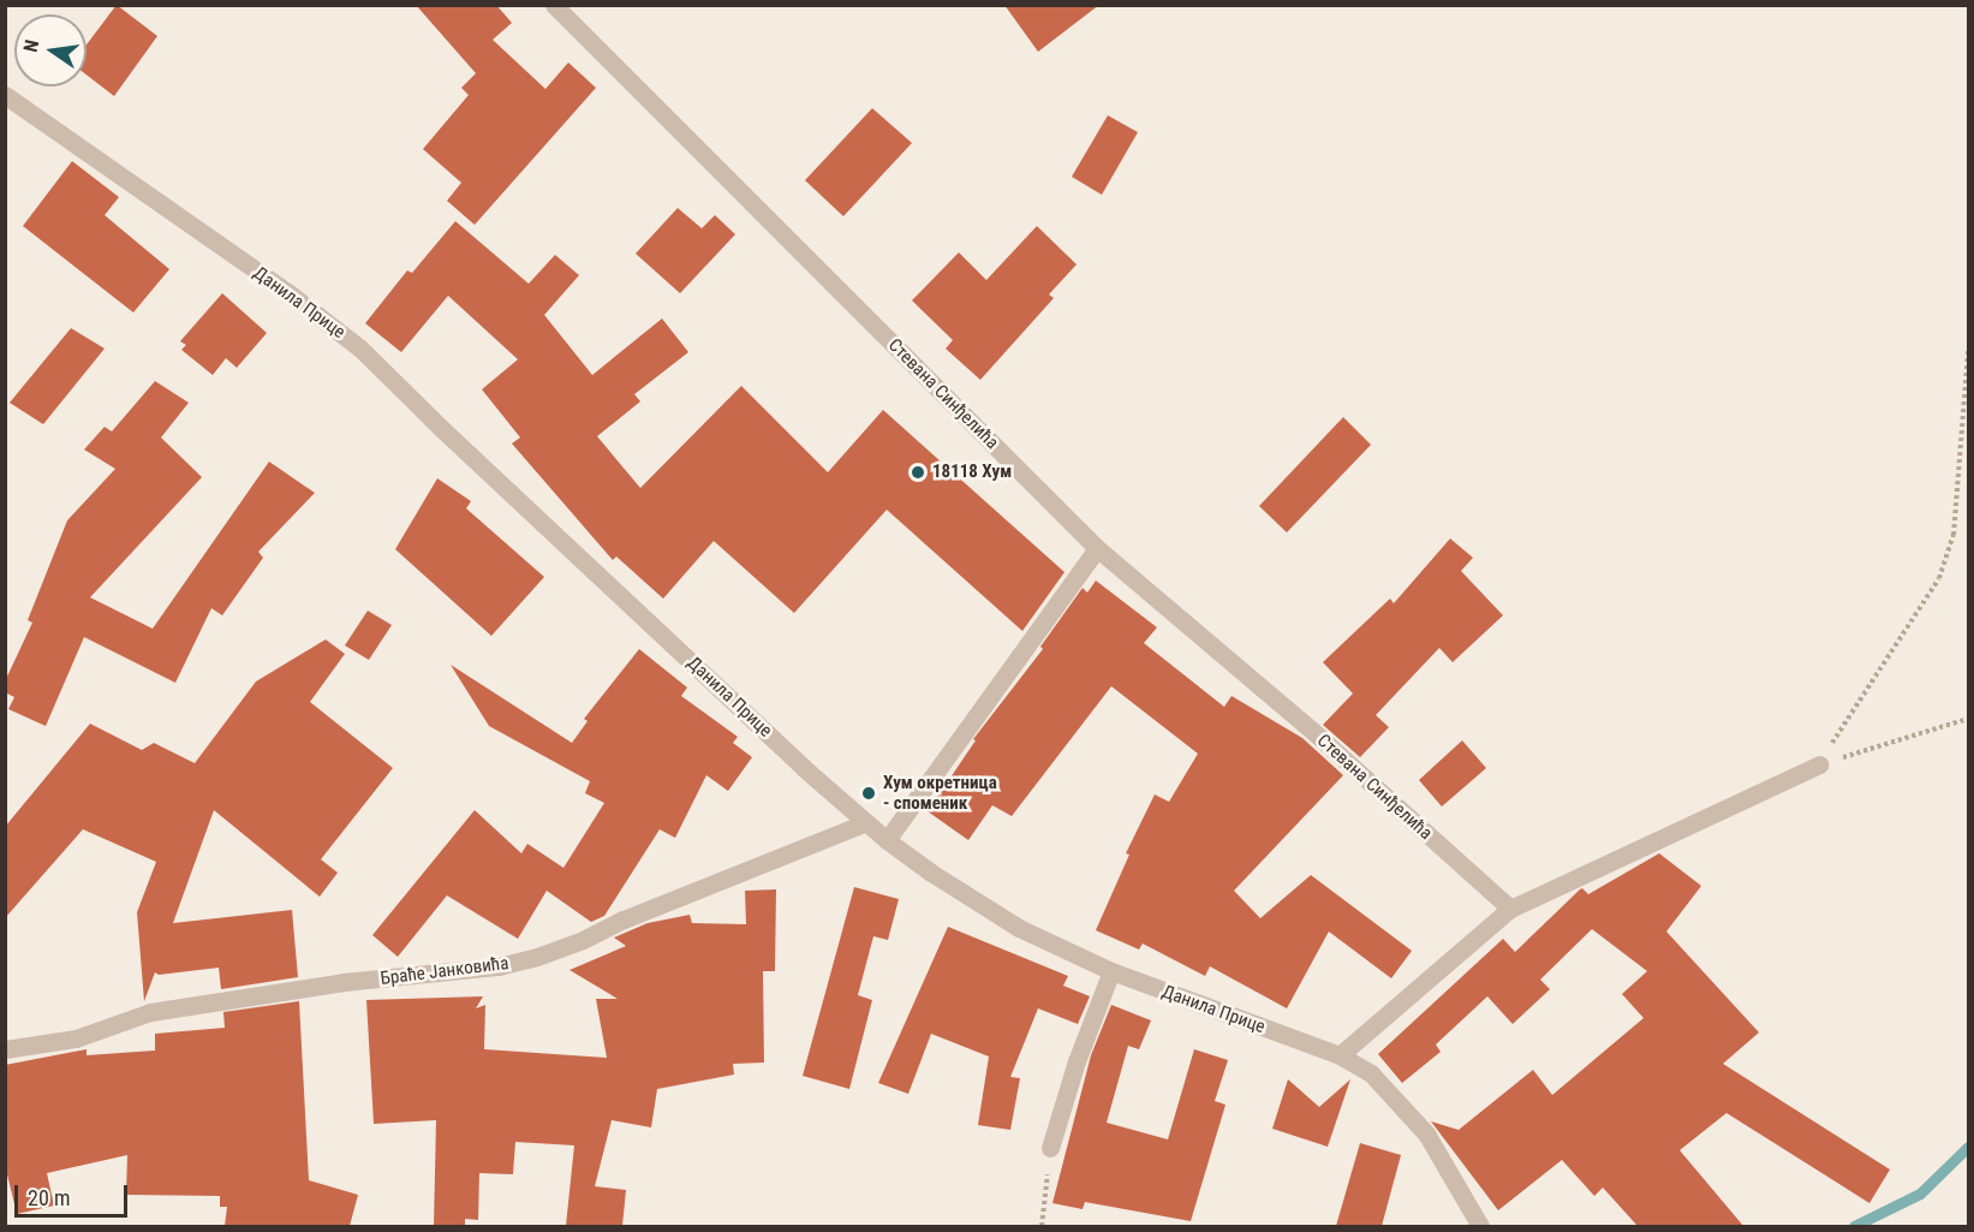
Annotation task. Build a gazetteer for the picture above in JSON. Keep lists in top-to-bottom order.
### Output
{
  "streets": {
    "street": ["Данила Прице", "Стевана Синђелића", "Браће Јанковића"]
  },
  "crossings": [
    ["Данила Прице", "Браће Јанковића"]
  ],
  "places": ["18118 Хум", "Хум окретница - споменик"],
  "scale_bar": "20 m",
  "north": "left"
}
